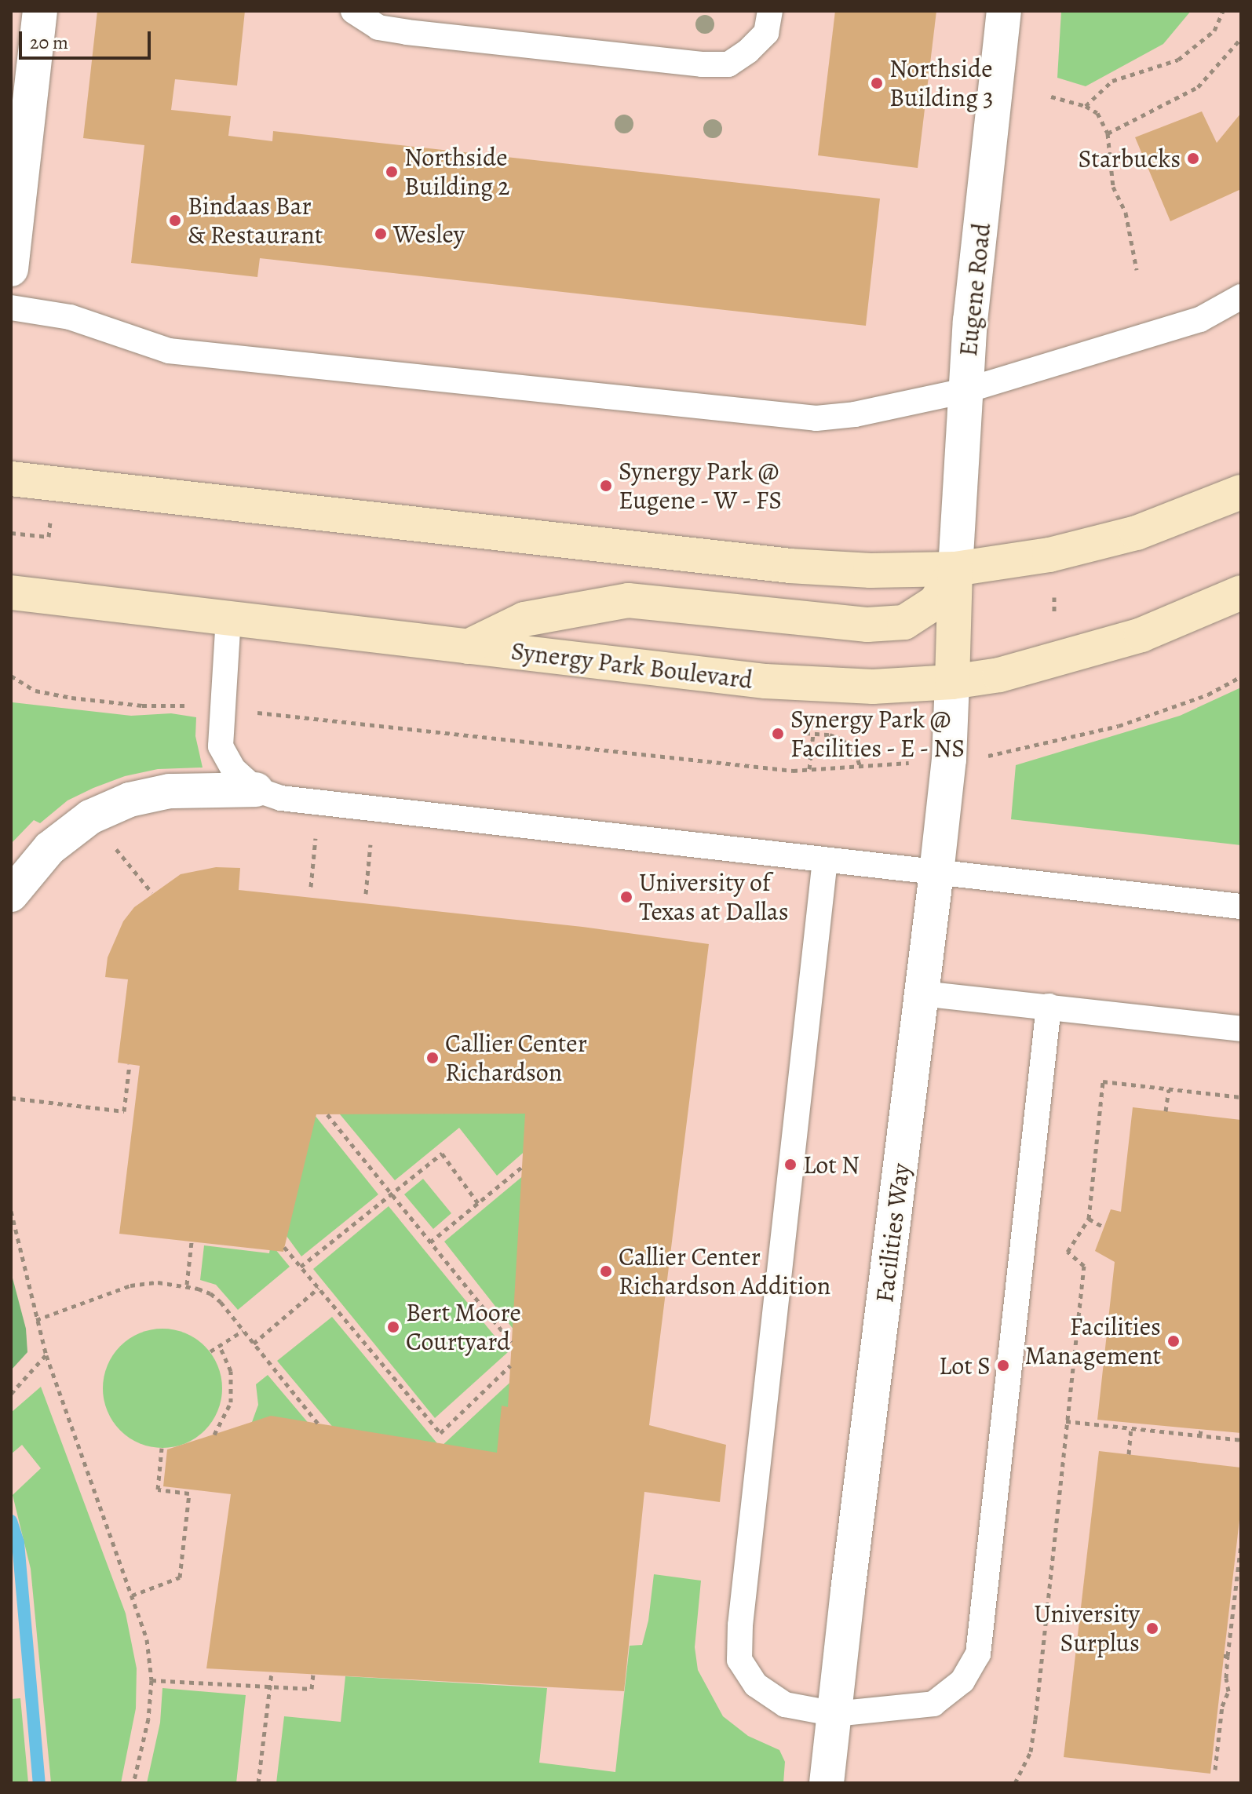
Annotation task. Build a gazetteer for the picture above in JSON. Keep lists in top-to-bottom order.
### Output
{
  "streets": {
    "street": ["Eugene Road", "Synergy Park Boulevard", "Facilities Way"]
  },
  "crossings": [
    ["Synergy Park Boulevard", "Facilities Way"]
  ],
  "places": [
    "Northside Building 3",
    "Starbucks",
    "Northside Building 2",
    "Bindaas Bar & Restaurant",
    "Wesley",
    "Synergy Park @ Eugene - W - FS",
    "Synergy Park @ Facilities - E - NS",
    "University of Texas at Dallas",
    "Callier Center Richardson",
    "Lot N",
    "Callier Center Richardson Addition",
    "Bert Moore Courtyard",
    "Facilities Management",
    "Lot S",
    "University Surplus"
  ],
  "scale_bar": "20 m"
}
